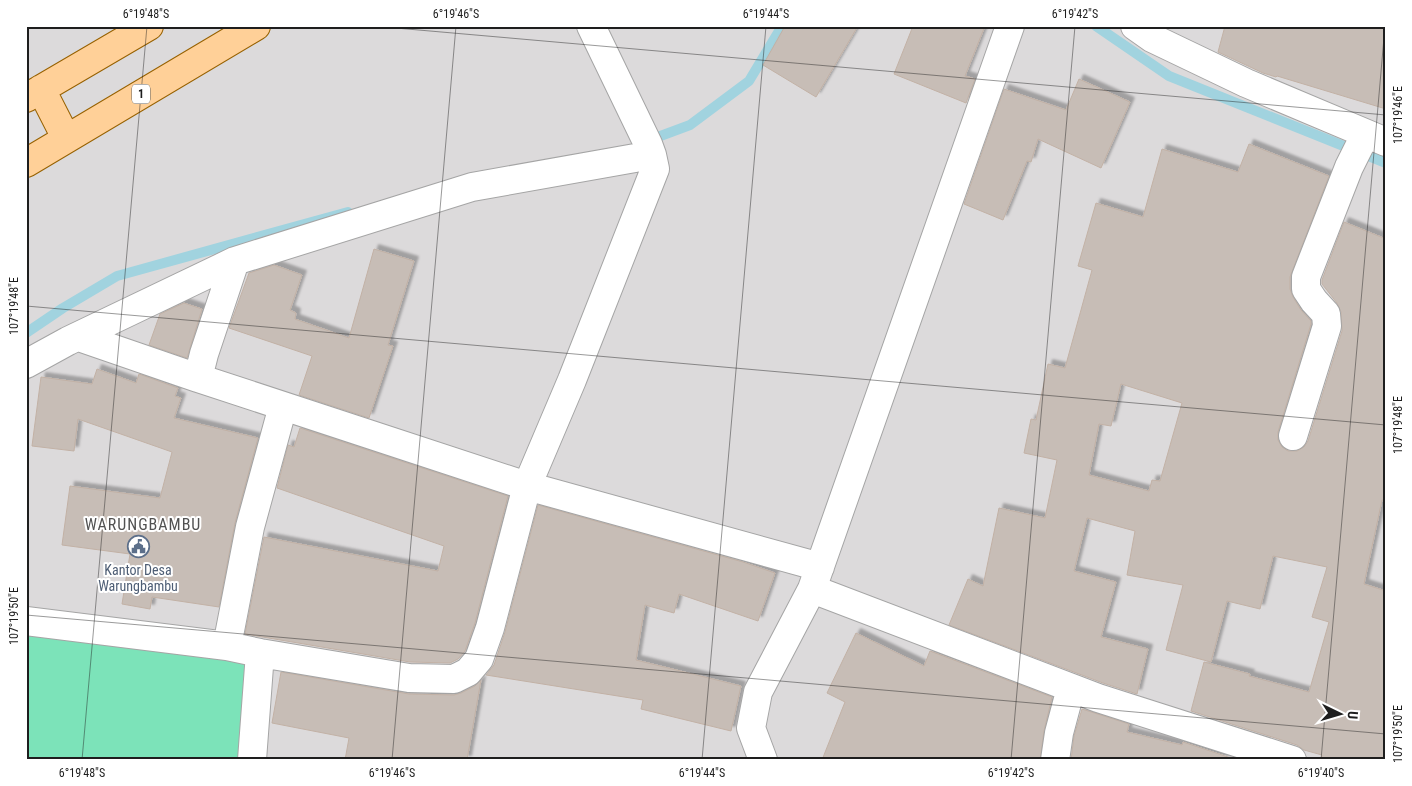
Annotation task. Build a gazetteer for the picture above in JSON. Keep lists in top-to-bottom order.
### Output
{
  "streets": {
    "main road": ["1"]
  },
  "districts": ["WARUNGBAMBU"],
  "places": {
    "public building": ["Kantor Desa Warungbambu"]
  },
  "north": "right",
  "coordinates": [
    "6°19'48\"S",
    "6°19'46\"S",
    "6°19'44\"S",
    "6°19'42\"S",
    "107°19'46\"E",
    "107°19'48\"E",
    "107°19'50\"E",
    "6°19'40\"S"
  ]
}
